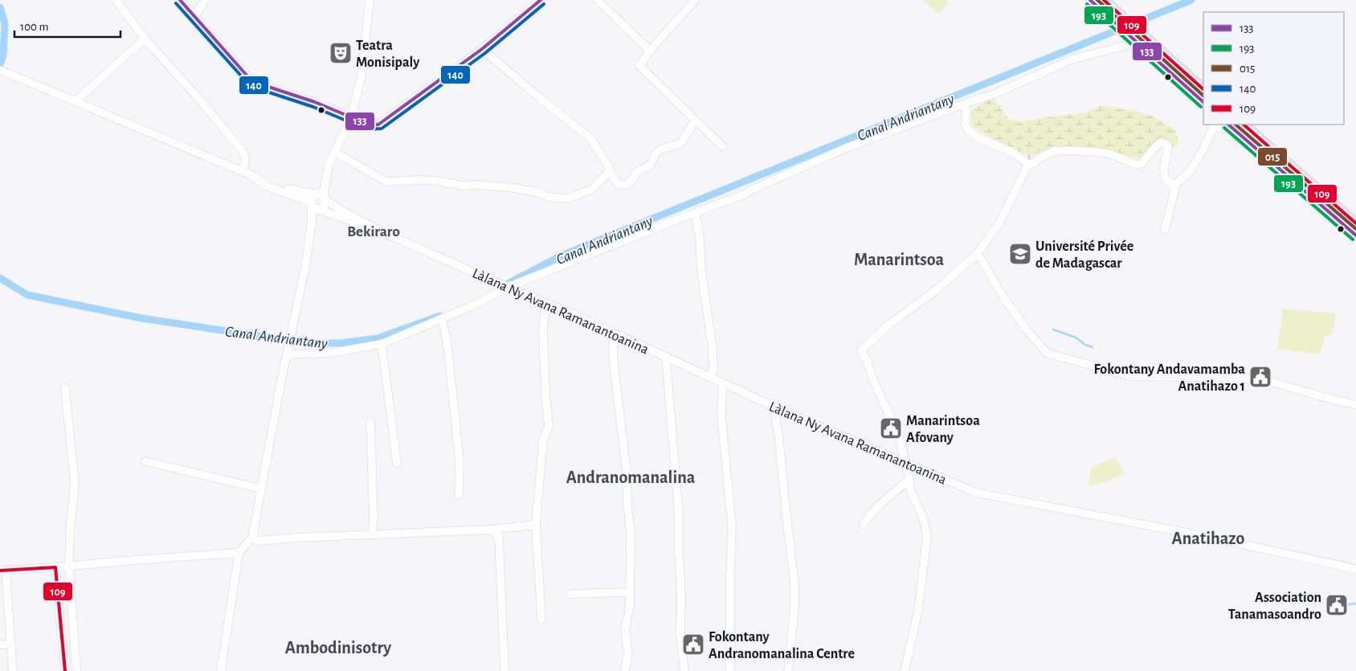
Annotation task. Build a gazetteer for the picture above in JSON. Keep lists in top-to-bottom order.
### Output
{
  "streets": {
    "street": ["Làlana Ny Avana Ramanantoanina"]
  },
  "districts": [
    "Bekiraro",
    "Manarintsoa",
    "Andranomanalina",
    "Anatihazo",
    "Ambodinisotry"
  ],
  "water": ["Canal Andriantany"],
  "places": {
    "theatre": ["Teatra Monisipaly"],
    "school or university": ["Université Privée de Madagascar"],
    "public building": [
      "Fokontany Andavamamba Anatihazo 1",
      "Manarintsoa Afovany",
      "Association Tanamasoandro",
      "Fokontany Andranomanalina Centre"
    ]
  },
  "lines": [
    "transit line 133",
    "transit line 015",
    "transit line 109",
    "transit line 140",
    "transit line 193"
  ],
  "legend": [
    "133",
    "193",
    "015",
    "140",
    "109"
  ],
  "scale_bar": "100 m"
}
